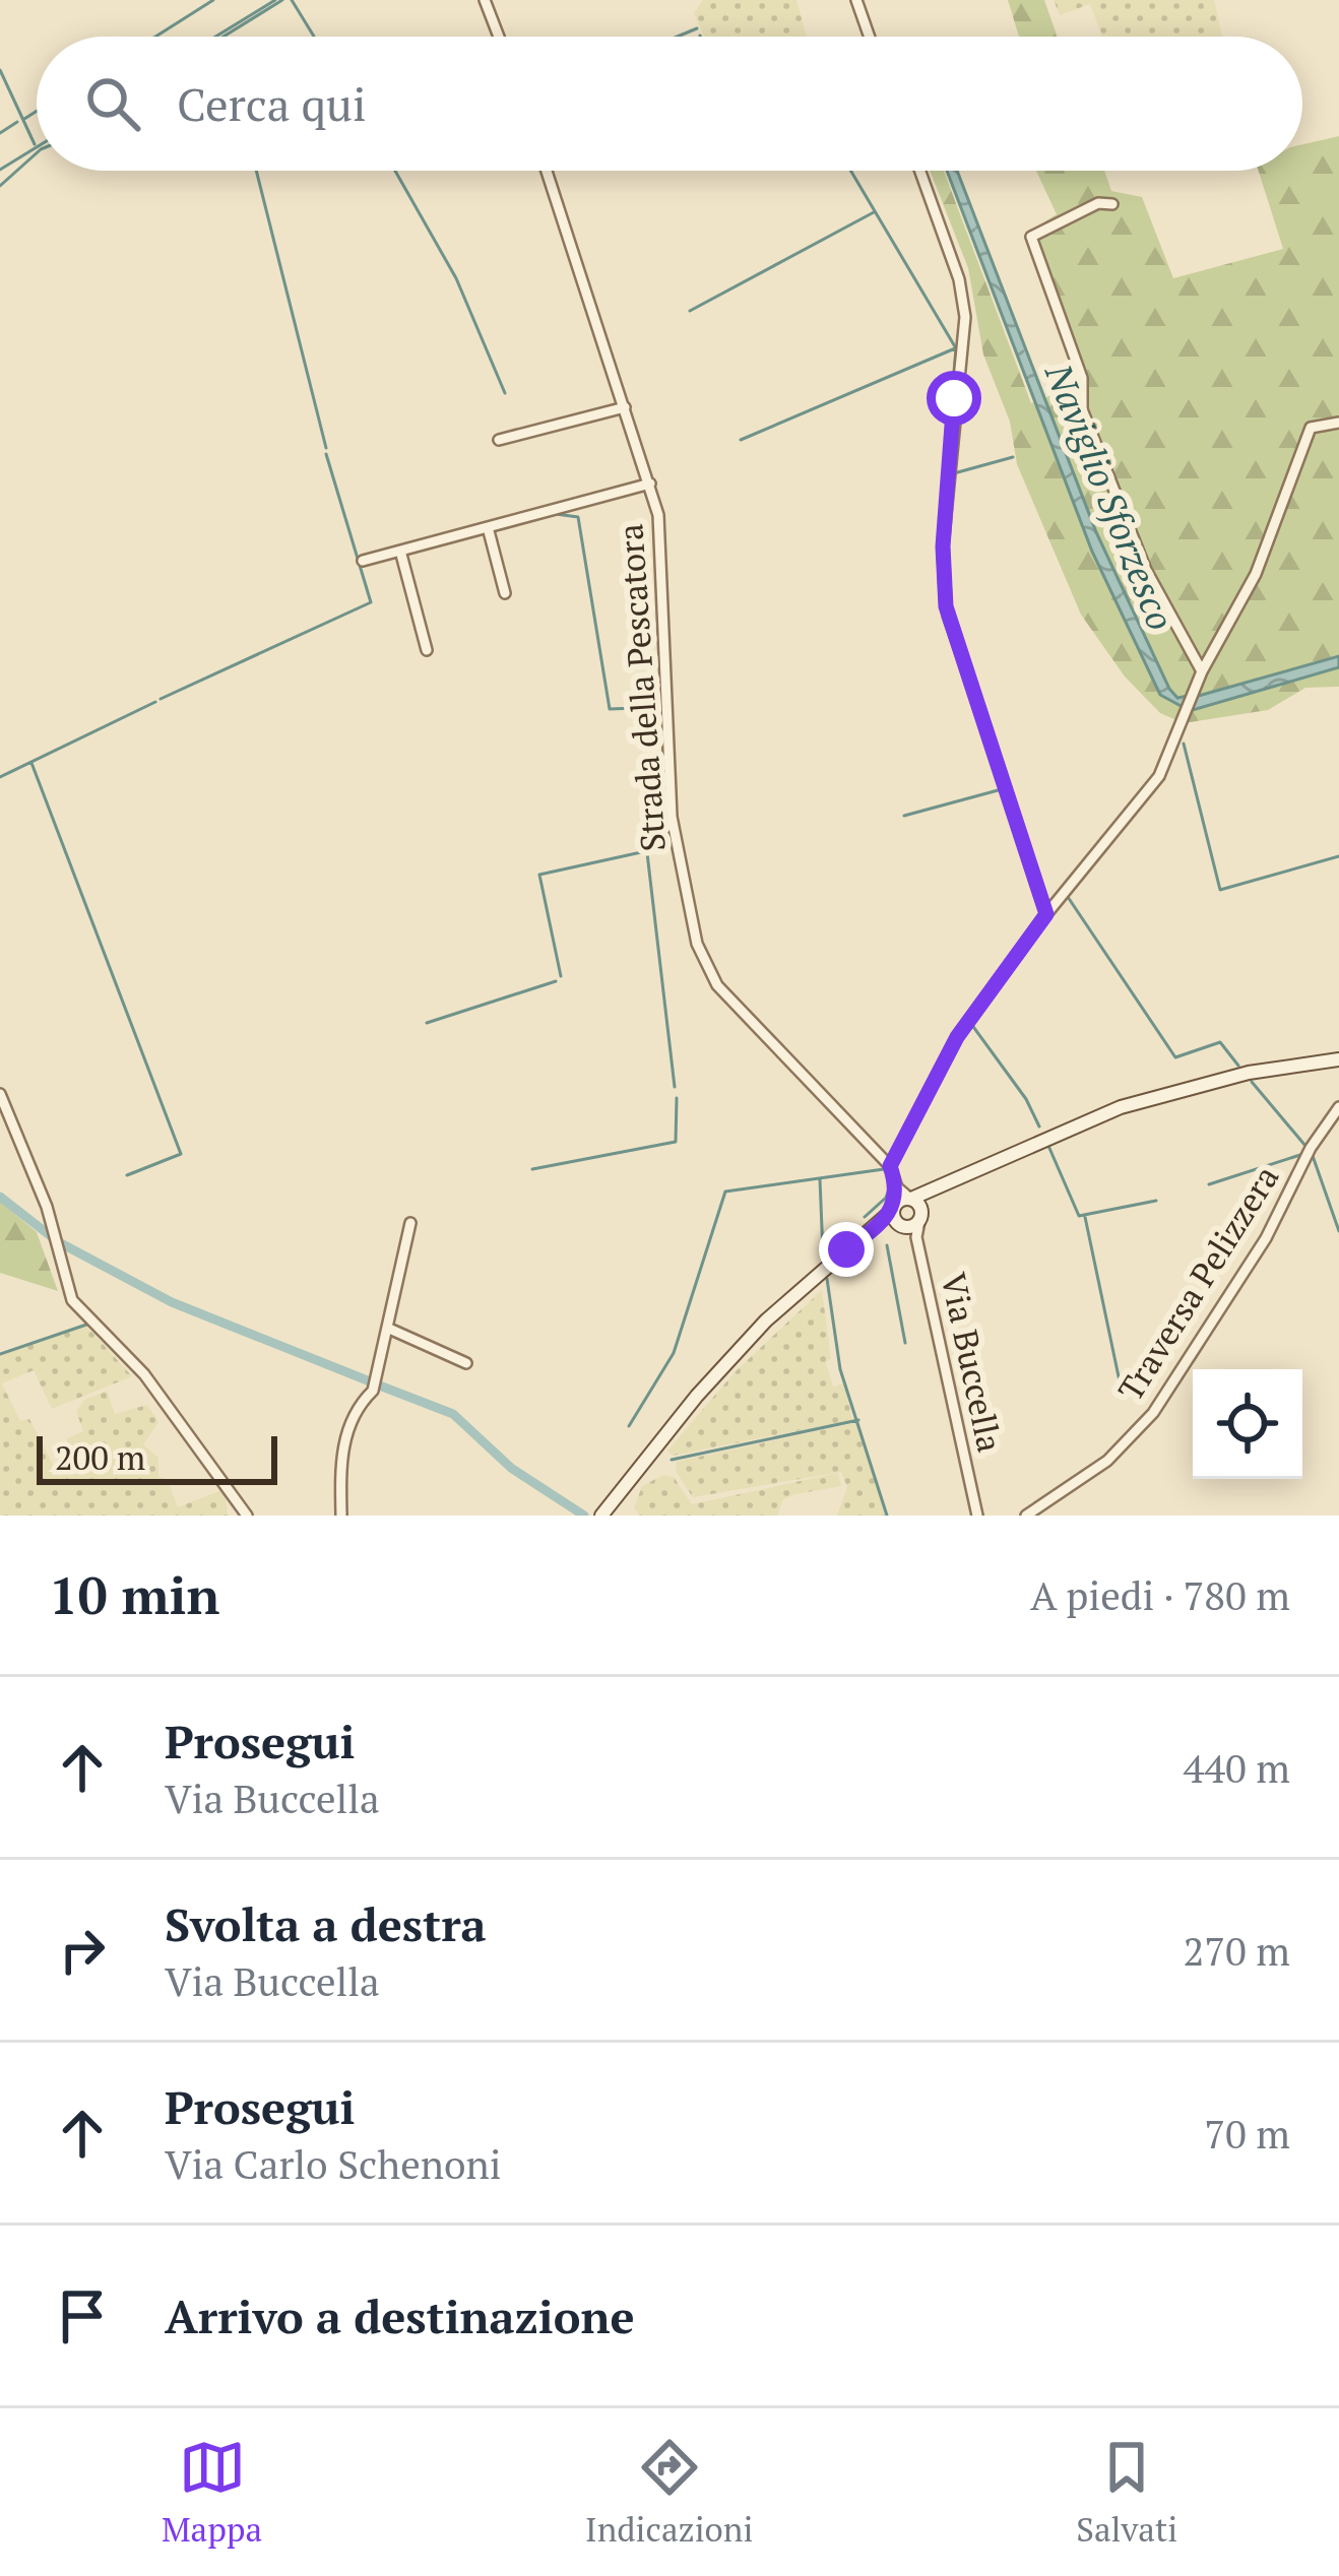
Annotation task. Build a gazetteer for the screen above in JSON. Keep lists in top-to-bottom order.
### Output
{
  "streets": {
    "street": ["Strada della Pescatora", "Traversa Pelizzera", "Via Buccella"]
  },
  "water": ["Naviglio Sforzesco"],
  "scale_bar": "200 m",
  "page": {
    "search": "Cerca qui",
    "scale": "200 m",
    "heading": ["10 min", "A piedi · 780 m"],
    "list": [
      ["Prosegui", "Via Buccella", "440 m"],
      ["Svolta a destra", "Via Buccella", "270 m"],
      ["Prosegui", "Via Carlo Schenoni", "70 m"],
      "Arrivo a destinazione"
    ],
    "nav": ["Mappa", "Indicazioni", "Salvati"]
  }
}
